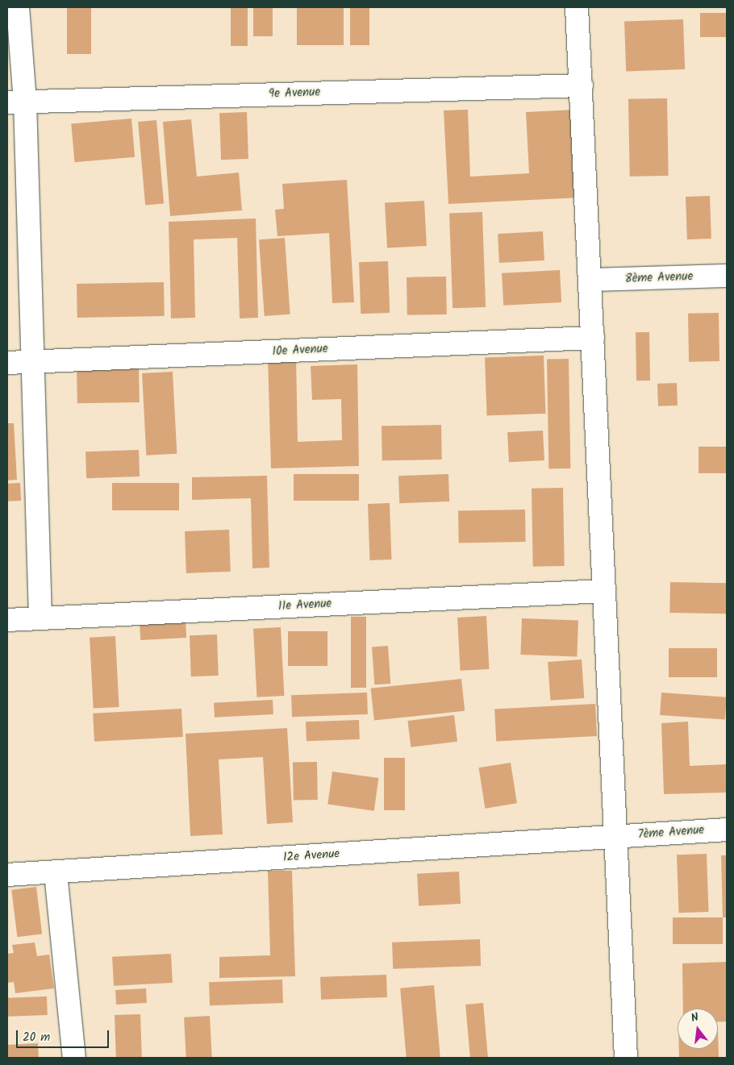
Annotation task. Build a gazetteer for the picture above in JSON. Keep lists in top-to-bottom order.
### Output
{
  "streets": {
    "street": [
      "9e Avenue",
      "8ème Avenue",
      "10e Avenue",
      "11e Avenue",
      "7ème Avenue",
      "12e Avenue"
    ]
  },
  "crossings": [
    ["7ème Avenue", "12e Avenue"]
  ],
  "scale_bar": "20 m",
  "north": "top"
}
